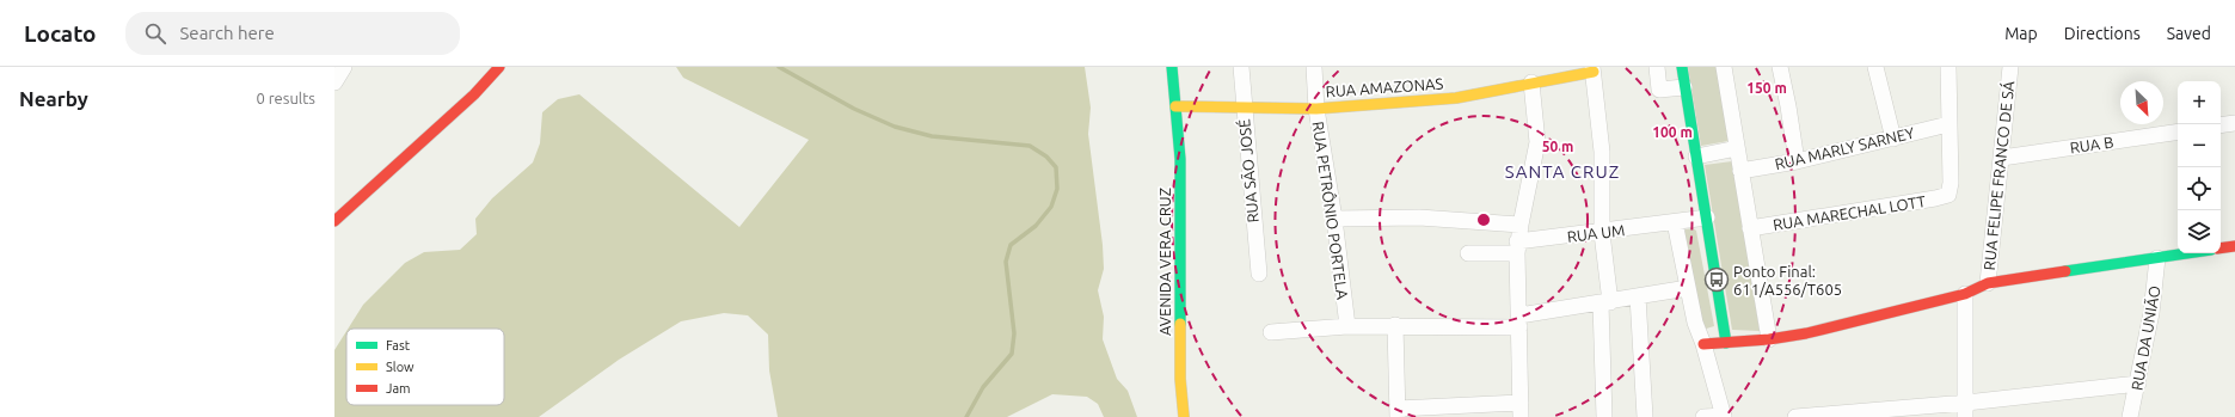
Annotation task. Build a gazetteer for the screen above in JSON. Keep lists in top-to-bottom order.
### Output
{
  "streets": {
    "street": [
      "RUA AMAZONAS",
      "RUA B",
      "RUA MARLY SARNEY",
      "RUA SÃO JOSÉ",
      "RUA FELIPE FRANCO DE SÁ",
      "RUA PETRÔNIO PORTELA",
      "RUA MARECHAL LOTT",
      "RUA UM",
      "AVENIDA VERA CRUZ",
      "RUA DA UNIÃO"
    ]
  },
  "crossings": [
    ["RUA AMAZONAS", "RUA SÃO JOSÉ"],
    ["RUA AMAZONAS", "RUA PETRÔNIO PORTELA"],
    ["RUA AMAZONAS", "AVENIDA VERA CRUZ"],
    ["RUA B", "RUA FELIPE FRANCO DE SÁ"],
    ["RUA MARLY SARNEY", "RUA MARECHAL LOTT"]
  ],
  "districts": ["SANTA CRUZ"],
  "places": {
    "bus stop": ["Ponto Final: 611/A556/T605"]
  },
  "legend": ["Fast", "Slow", "Jam"],
  "north": "bottom right",
  "page": {
    "header": "Locato",
    "search": "Search here",
    "nav": ["Map", "Directions", "Saved"],
    "heading": ["Nearby", "0 results"],
    "map_buttons": ["+", "−"]
  },
  "rings": ["150 m", "100 m", "50 m"]
}
